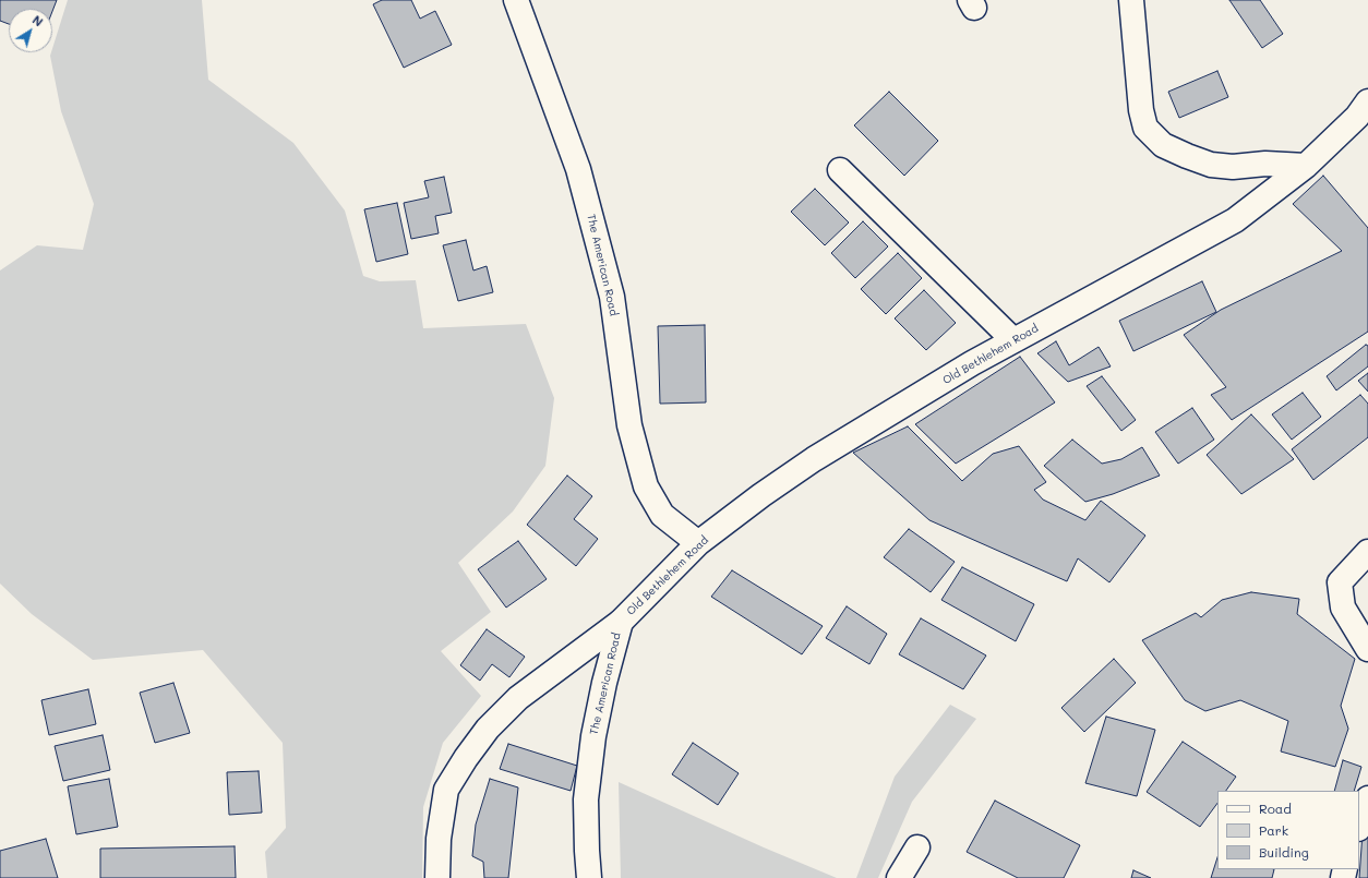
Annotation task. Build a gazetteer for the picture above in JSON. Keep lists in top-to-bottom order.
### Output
{
  "streets": {
    "street": ["The American Road", "Old Bethlehem Road"]
  },
  "crossings": [
    ["The American Road", "Old Bethlehem Road"]
  ],
  "legend": ["Road", "Park", "Building"],
  "north": "top right"
}
